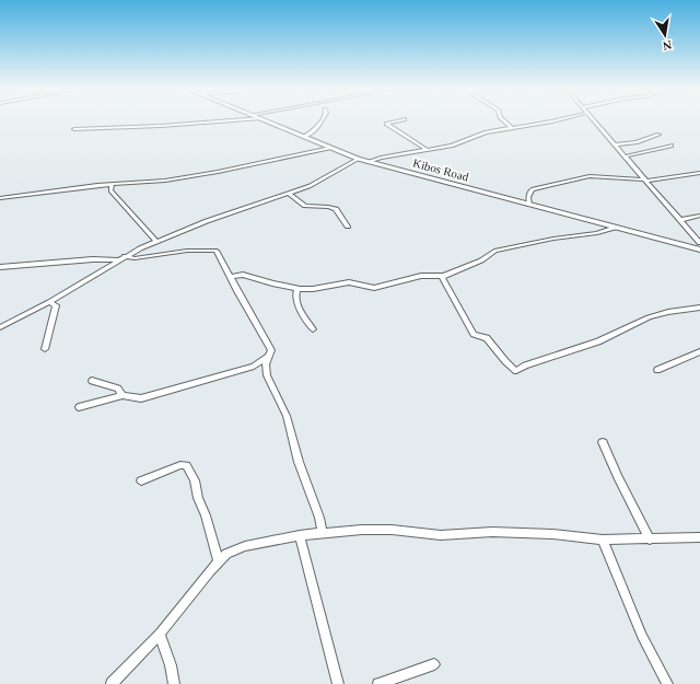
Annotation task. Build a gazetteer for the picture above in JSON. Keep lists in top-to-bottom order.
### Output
{
  "streets": {
    "main road": ["Kibos Road"]
  },
  "north": "bottom"
}
